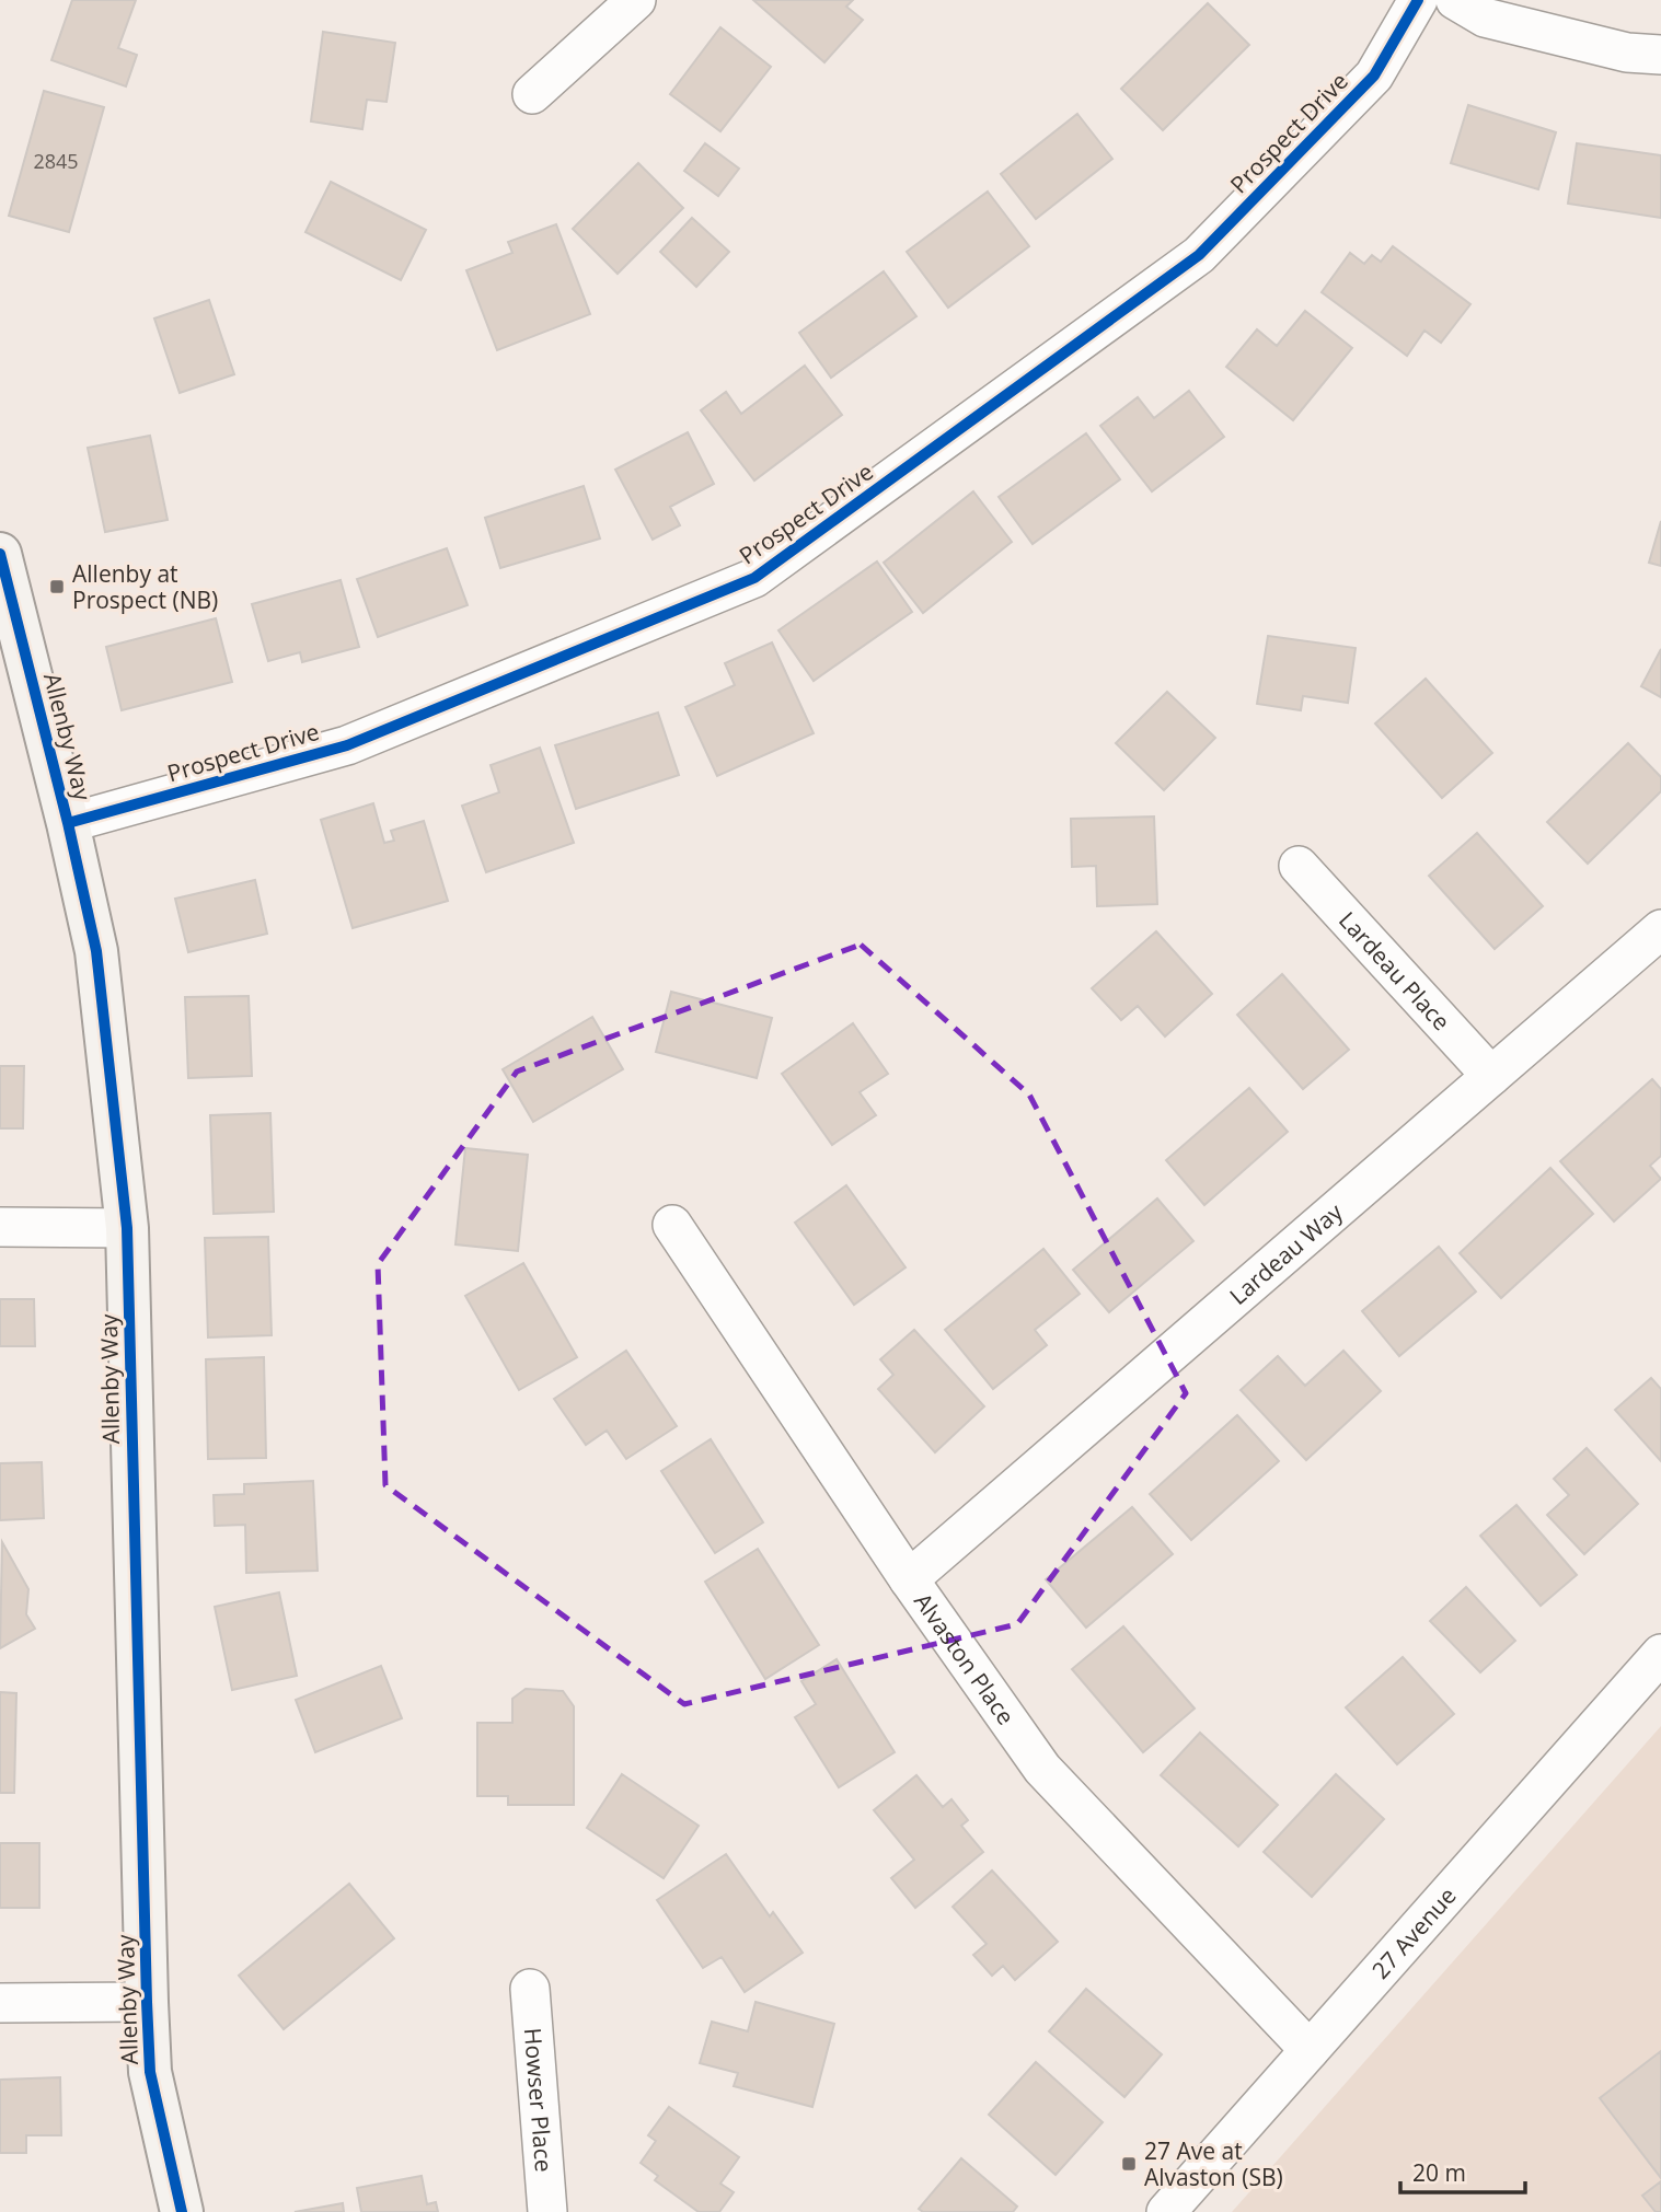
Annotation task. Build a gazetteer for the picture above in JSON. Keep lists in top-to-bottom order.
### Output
{
  "streets": {
    "street": [
      "Prospect Drive",
      "Allenby Way",
      "Lardeau Place",
      "Lardeau Way",
      "Alvaston Place",
      "27 Avenue",
      "Howser Place"
    ]
  },
  "crossings": [
    ["Prospect Drive", "Allenby Way"],
    ["Lardeau Place", "Lardeau Way"],
    ["Lardeau Way", "Alvaston Place"],
    ["Alvaston Place", "27 Avenue"]
  ],
  "places": {
    "transit": ["Allenby at Prospect (NB)", "27 Ave at Alvaston (SB)"]
  },
  "house_numbers": ["2845"],
  "scale_bar": "20 m"
}
